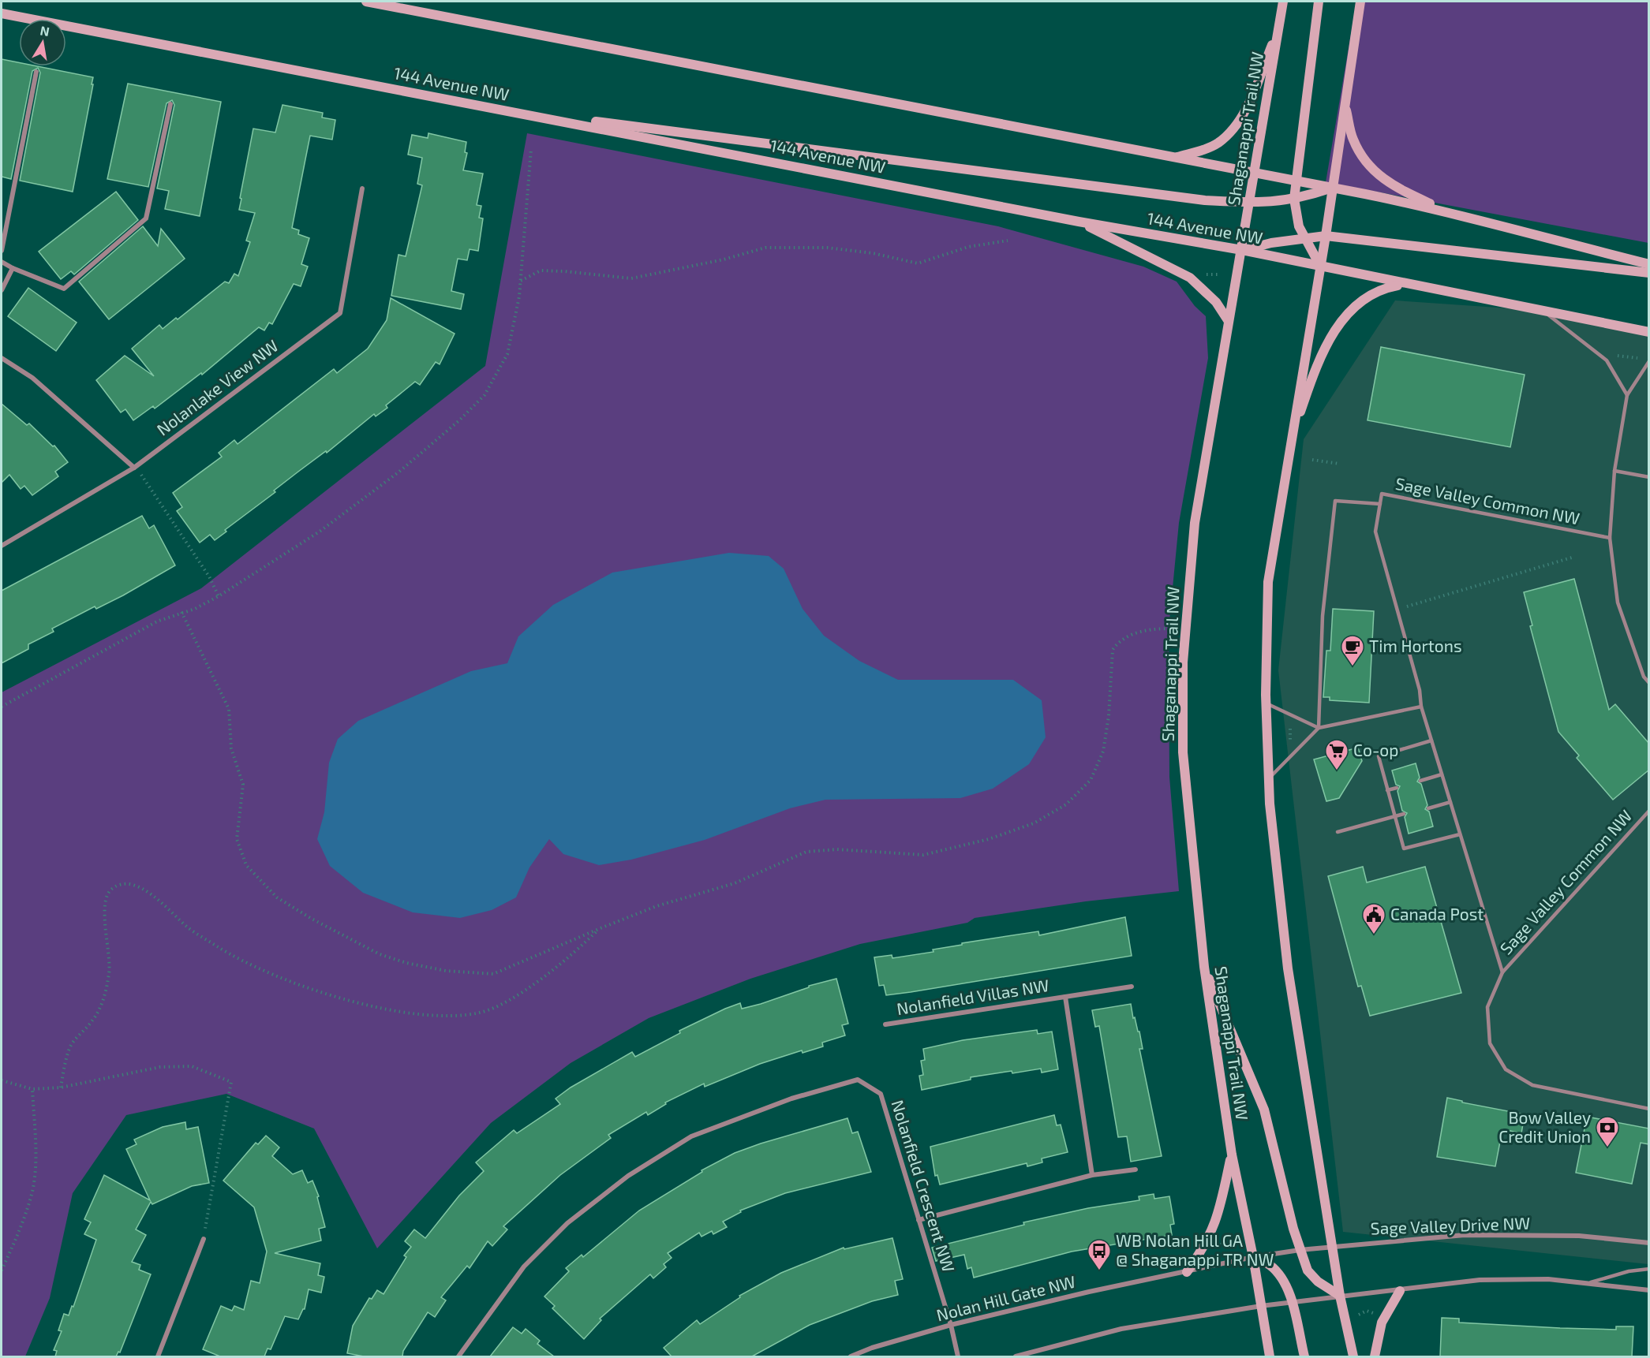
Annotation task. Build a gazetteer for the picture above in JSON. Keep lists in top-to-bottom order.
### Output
{
  "streets": {
    "main road": ["144 Avenue NW", "Shaganappi Trail NW"],
    "street": [
      "Nolanlake View NW",
      "Nolanfield Villas NW",
      "Nolanfield Crescent NW",
      "Sage Valley Drive NW",
      "Nolan Hill Gate NW"
    ],
    "lane": ["Sage Valley Common NW"]
  },
  "crossings": [
    ["144 Avenue NW", "Shaganappi Trail NW"],
    ["Shaganappi Trail NW", "Sage Valley Drive NW"],
    ["Shaganappi Trail NW", "Nolan Hill Gate NW"],
    ["Nolanfield Crescent NW", "Nolan Hill Gate NW"],
    ["Sage Valley Drive NW", "Nolan Hill Gate NW"]
  ],
  "places": {
    "cafe": ["Tim Hortons"],
    "supermarket": ["Co-op"],
    "public building": ["Canada Post"],
    "bank": ["Bow Valley Credit Union"],
    "bus stop": ["WB Nolan Hill GA @ Shaganappi TR NW"]
  },
  "north": "top"
}
